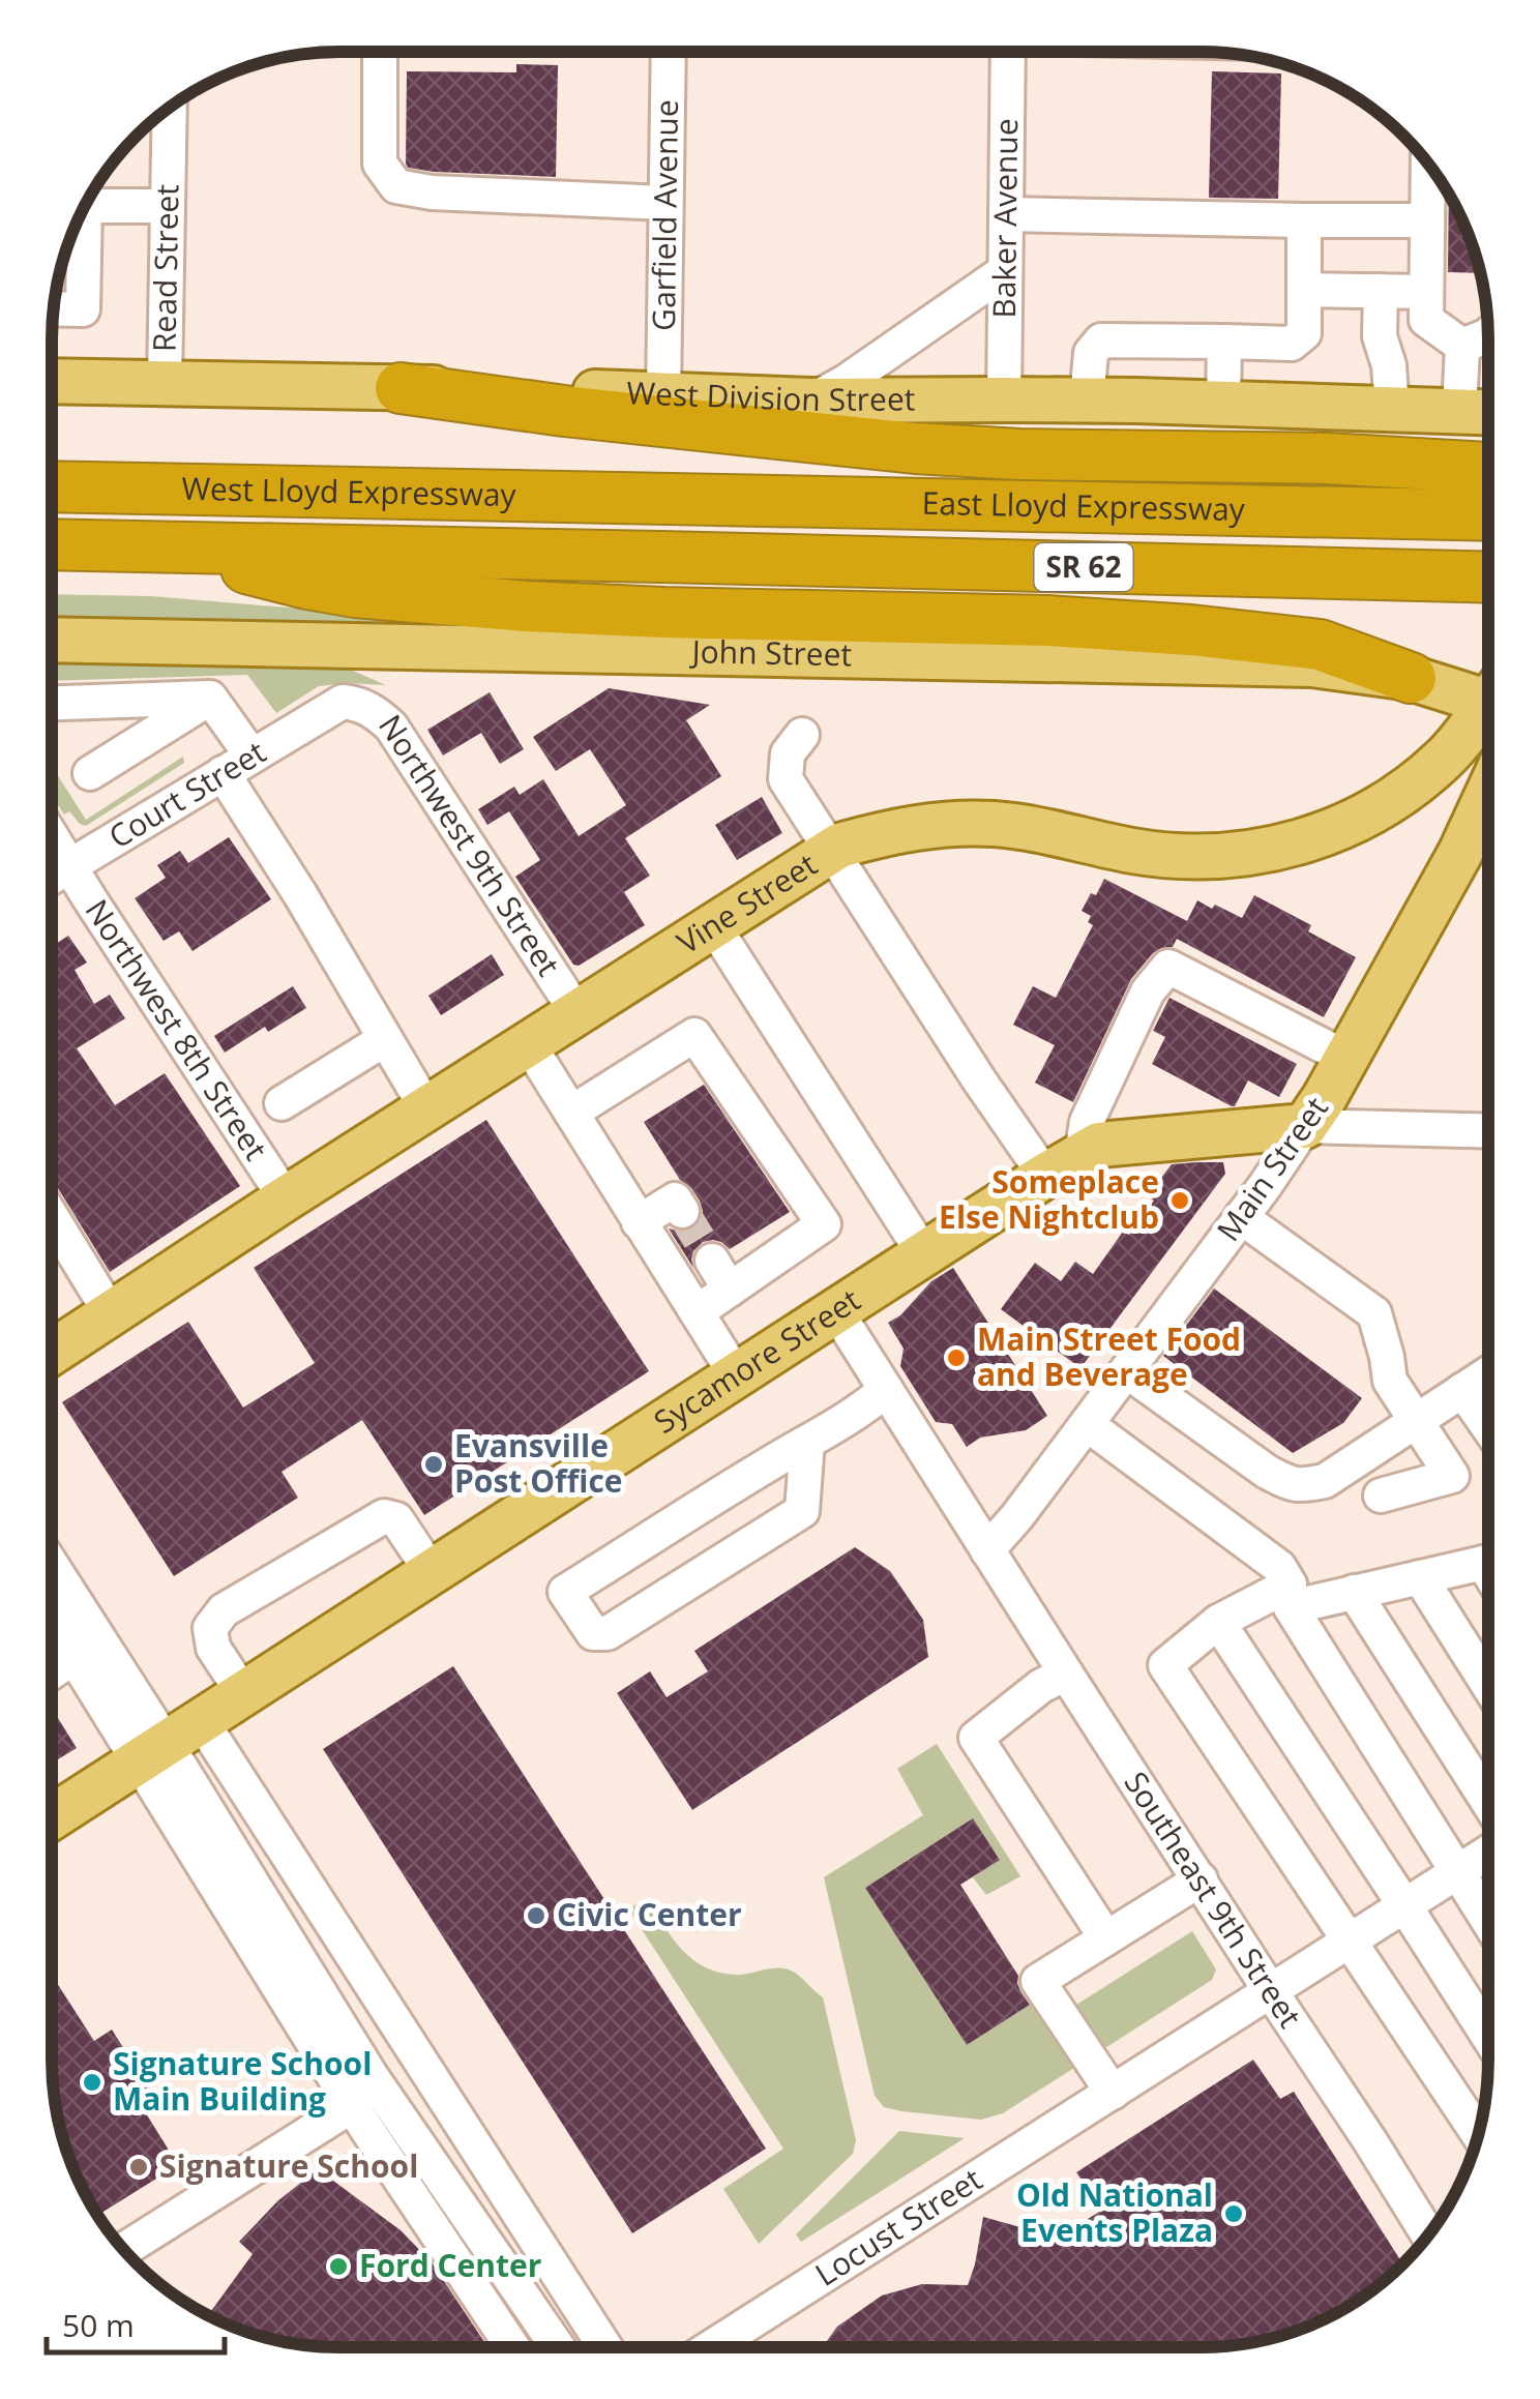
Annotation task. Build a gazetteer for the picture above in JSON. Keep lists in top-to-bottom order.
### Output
{
  "streets": {
    "highway": ["West Lloyd Expressway", "East Lloyd Expressway", "SR 62"],
    "main road": [
      "West Division Street",
      "John Street",
      "Vine Street",
      "Main Street",
      "Sycamore Street"
    ],
    "street": [
      "Garfield Avenue",
      "Baker Avenue",
      "Read Street",
      "Court Street",
      "Northwest 9th Street",
      "Northwest 8th Street",
      "Southeast 9th Street",
      "Locust Street"
    ]
  },
  "crossings": [
    ["Garfield Avenue", "West Division Street"],
    ["Baker Avenue", "West Division Street"],
    ["Read Street", "West Division Street"],
    ["West Lloyd Expressway", "East Lloyd Expressway"],
    ["Court Street", "Northwest 9th Street"],
    ["Court Street", "Northwest 8th Street"],
    ["Northwest 9th Street", "Vine Street"],
    ["Vine Street", "Northwest 8th Street"],
    ["Main Street", "Sycamore Street"],
    ["Main Street", "Southeast 9th Street"],
    ["Southeast 9th Street", "Locust Street"]
  ],
  "places": [
    "Someplace Else Nightclub",
    "Main Street Food and Beverage",
    "Evansville Post Office",
    "Civic Center",
    "Signature School Main Building",
    "Signature School",
    "Old National Events Plaza",
    "Ford Center"
  ],
  "scale_bar": "50 m"
}
